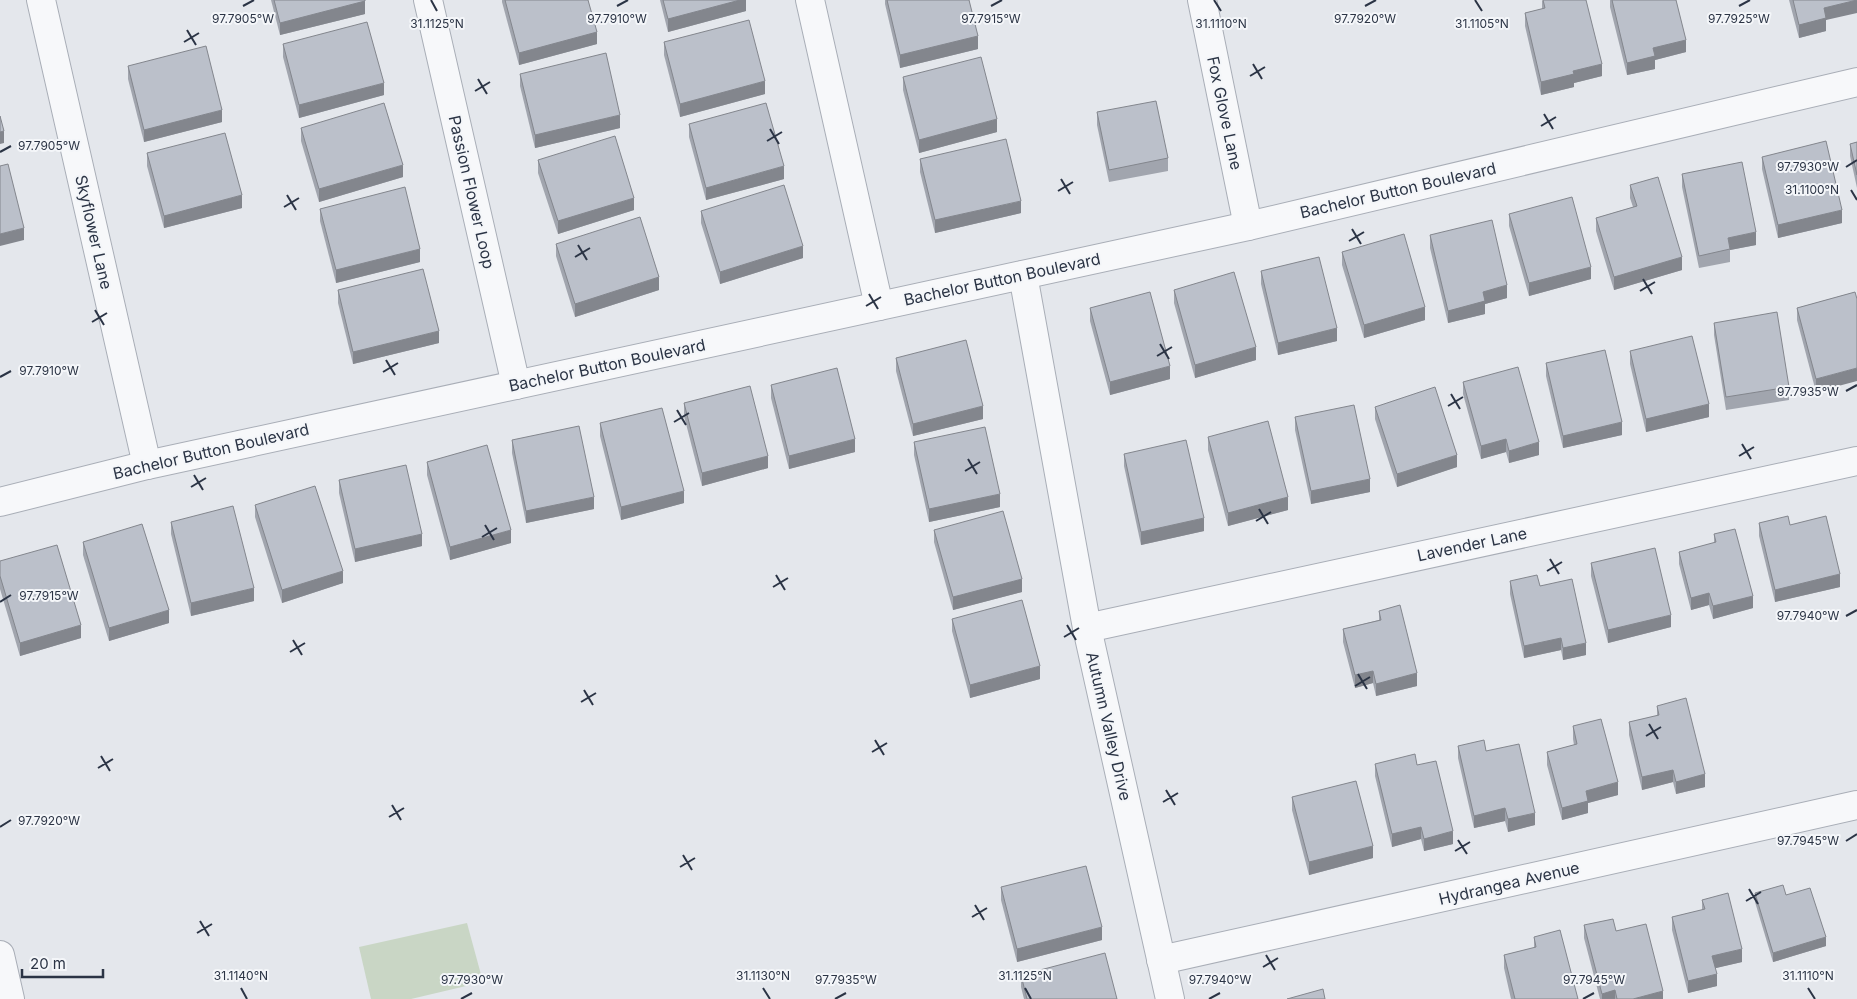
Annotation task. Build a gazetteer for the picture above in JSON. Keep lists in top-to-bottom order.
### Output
{
  "streets": {
    "street": [
      "Fox Glove Lane",
      "Bachelor Button Boulevard",
      "Passion Flower Loop",
      "Skyflower Lane",
      "Lavender Lane",
      "Autumn Valley Drive",
      "Hydrangea Avenue"
    ]
  },
  "crossings": [
    ["Fox Glove Lane", "Bachelor Button Boulevard"],
    ["Bachelor Button Boulevard", "Passion Flower Loop"],
    ["Bachelor Button Boulevard", "Skyflower Lane"],
    ["Bachelor Button Boulevard", "Autumn Valley Drive"],
    ["Lavender Lane", "Autumn Valley Drive"],
    ["Autumn Valley Drive", "Hydrangea Avenue"]
  ],
  "scale_bar": "20 m",
  "coordinates": [
    "97.7910°W",
    "97.7905°W",
    "97.7915°W",
    "97.7920°W",
    "97.7925°W",
    "31.1125°N",
    "31.1110°N",
    "31.1105°N",
    "97.7930°W",
    "31.1100°N",
    "97.7935°W",
    "97.7940°W",
    "97.7945°W",
    "31.1140°N",
    "31.1130°N"
  ]
}
